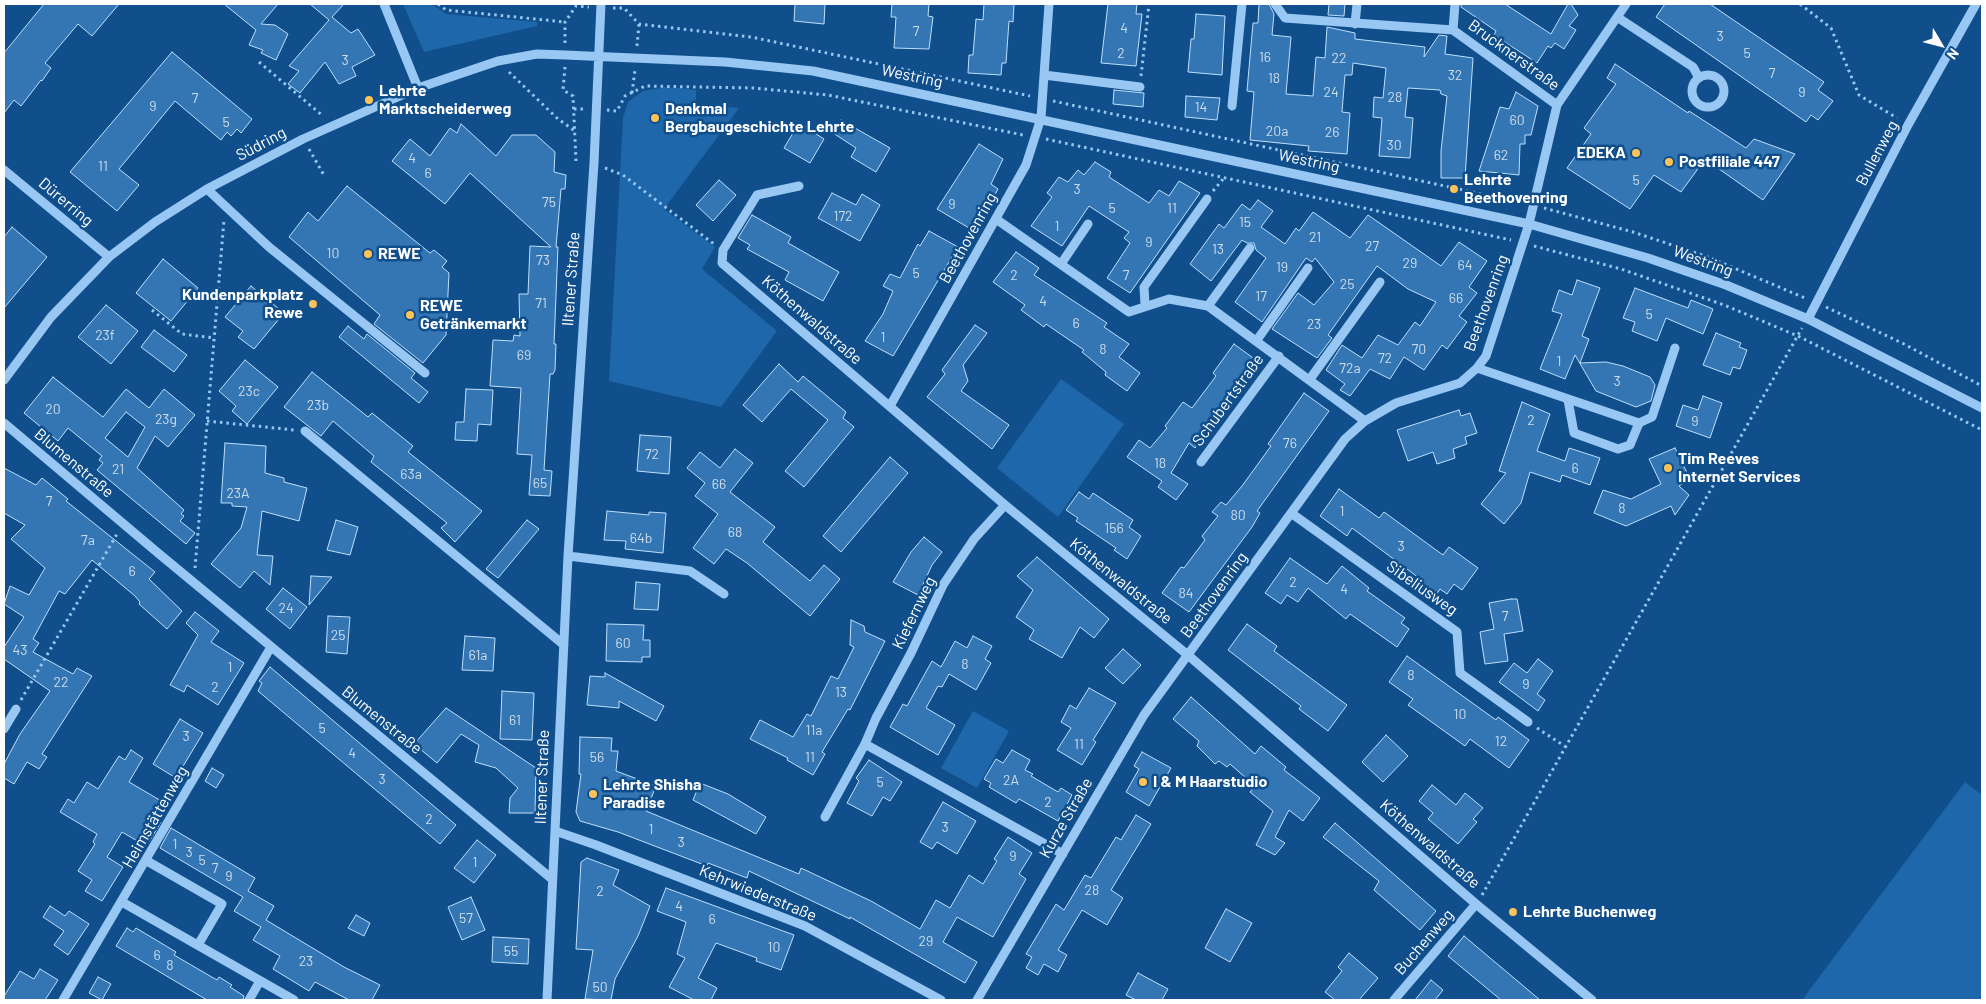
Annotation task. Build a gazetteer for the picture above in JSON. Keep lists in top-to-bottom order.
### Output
{
  "streets": {
    "street": [
      "Brucknerstraße",
      "Westring",
      "Südring",
      "Bullenweg",
      "Dürerring",
      "Beethovenring",
      "Iltener Straße",
      "Köthenwaldstraße",
      "Schubertstraße",
      "Blumenstraße",
      "Sibeliusweg",
      "Kiefernweg",
      "Heimstättenweg",
      "Kurze Straße",
      "Kehrwiederstraße",
      "Buchenweg"
    ]
  },
  "crossings": [
    ["Brucknerstraße", "Beethovenring"],
    ["Westring", "Südring"],
    ["Westring", "Bullenweg"],
    ["Westring", "Beethovenring"],
    ["Westring", "Iltener Straße"],
    ["Südring", "Dürerring"],
    ["Südring", "Iltener Straße"],
    ["Beethovenring", "Köthenwaldstraße"],
    ["Beethovenring", "Schubertstraße"],
    ["Beethovenring", "Sibeliusweg"],
    ["Beethovenring", "Kurze Straße"],
    ["Iltener Straße", "Blumenstraße"],
    ["Iltener Straße", "Kehrwiederstraße"],
    ["Köthenwaldstraße", "Kiefernweg"],
    ["Köthenwaldstraße", "Kurze Straße"],
    ["Köthenwaldstraße", "Buchenweg"],
    ["Blumenstraße", "Heimstättenweg"]
  ],
  "places": [
    "Lehrte Marktscheiderweg",
    "Denkmal Bergbaugeschichte Lehrte",
    "EDEKA",
    "Postfiliale 447",
    "Lehrte Beethovenring",
    "REWE",
    "Kundenparkplatz Rewe",
    "REWE Getränkemarkt",
    "Tim Reeves Internet Services",
    "I & M Haarstudio",
    "Lehrte Shisha Paradise",
    "Lehrte Buchenweg"
  ],
  "house_numbers": [
    "4",
    "7",
    "3",
    "2",
    "5",
    "16",
    "22",
    "3",
    "7",
    "32",
    "18",
    "24",
    "9",
    "28",
    "7",
    "9",
    "14",
    "60",
    "5",
    "20a",
    "26",
    "30",
    "62",
    "4",
    "11",
    "6",
    "5",
    "3",
    "75",
    "9",
    "5",
    "11",
    "172",
    "15",
    "1",
    "21",
    "9",
    "27",
    "13",
    "10",
    "73",
    "29",
    "64",
    "19",
    "5",
    "2",
    "7",
    "25",
    "17",
    "66",
    "4",
    "71",
    "5",
    "6",
    "23",
    "23f",
    "1",
    "8",
    "70",
    "69",
    "72",
    "1",
    "72a",
    "3",
    "23c",
    "23b",
    "20",
    "23g",
    "2",
    "9",
    "76",
    "72",
    "18",
    "6",
    "21",
    "63a",
    "65",
    "66",
    "23A",
    "7",
    "8",
    "1",
    "80",
    "156",
    "68",
    "64b",
    "7a",
    "3",
    "6",
    "2",
    "4",
    "84",
    "24",
    "7",
    "25",
    "60",
    "43",
    "61a",
    "8",
    "1",
    "8",
    "22",
    "9",
    "2",
    "13",
    "10",
    "61",
    "5",
    "11a",
    "3",
    "12",
    "11",
    "4",
    "56",
    "11",
    "3",
    "2A",
    "5",
    "2",
    "2",
    "3",
    "1",
    "3",
    "1",
    "3",
    "9",
    "5",
    "1",
    "7",
    "9",
    "28",
    "2",
    "4",
    "57",
    "6",
    "29",
    "10",
    "55",
    "6",
    "23",
    "8",
    "50"
  ],
  "north": "bottom right"
}
